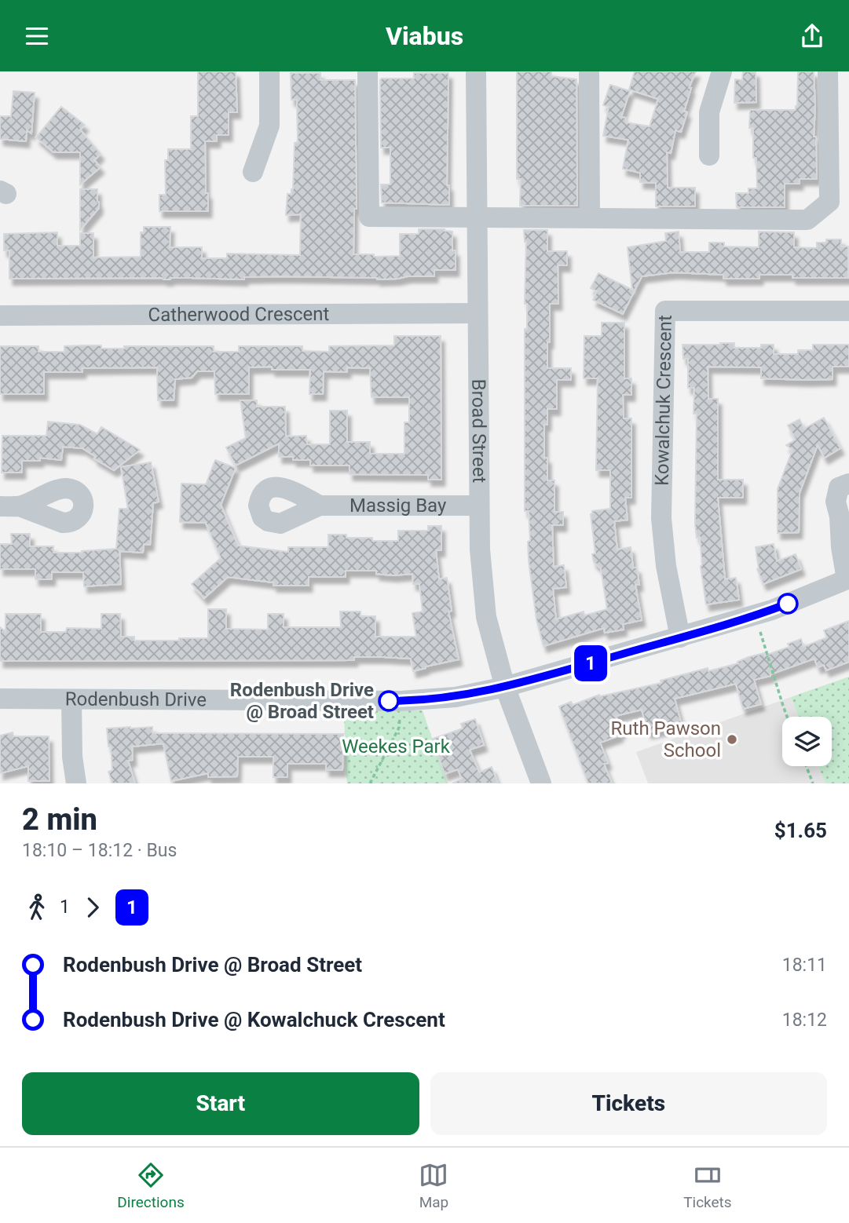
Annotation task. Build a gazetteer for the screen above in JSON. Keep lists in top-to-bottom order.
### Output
{
  "streets": {
    "street": [
      "Catherwood Crescent",
      "Kowalchuk Crescent",
      "Broad Street",
      "Massig Bay",
      "Rodenbush Drive"
    ]
  },
  "crossings": [
    ["Catherwood Crescent", "Broad Street"],
    ["Kowalchuk Crescent", "Rodenbush Drive"],
    ["Broad Street", "Massig Bay"],
    ["Broad Street", "Rodenbush Drive"]
  ],
  "parks": ["Weekes Park"],
  "places": ["Rodenbush Drive @ Broad Street", "Ruth Pawson School"],
  "lines": ["bus line 1"],
  "page": {
    "header": "Viabus",
    "on_map": "1",
    "heading": ["2 min", "18:10 – 18:12 · Bus", "$1.65"],
    "legs": ["1", "1"],
    "list": [
      {
        "name": "Rodenbush Drive @ Broad Street",
        "value": "18:11"
      },
      {
        "name": "Rodenbush Drive @ Kowalchuck Crescent",
        "value": "18:12"
      }
    ],
    "buttons": ["Start", "Tickets"],
    "tabs": ["Directions", "Map", "Tickets"]
  }
}
